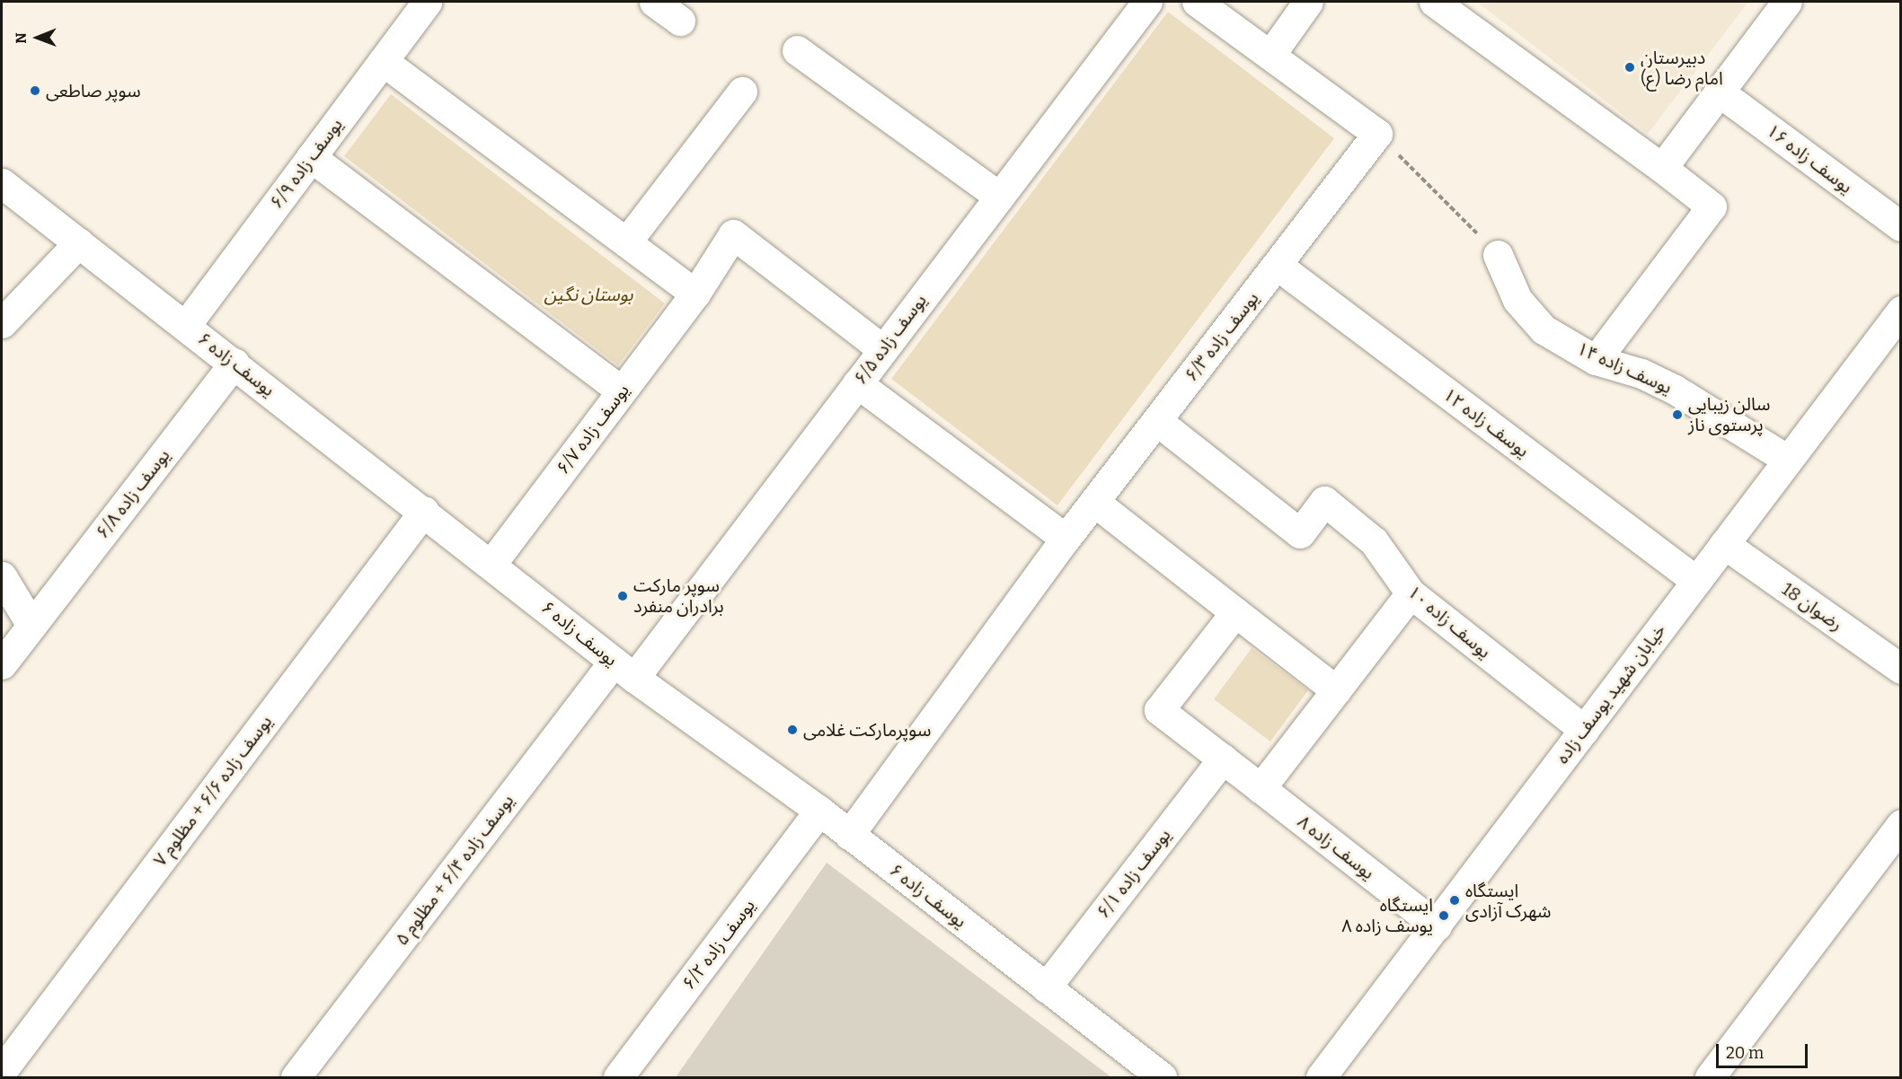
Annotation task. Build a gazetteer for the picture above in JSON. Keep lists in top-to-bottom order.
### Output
{
  "streets": {
    "street": [
      "یوسف زاده ۱۶",
      "یوسف زاده ۶/۹",
      "یوسف زاده ۶/۳",
      "یوسف زاده ۶/۵",
      "یوسف زاده ۶",
      "یوسف زاده ۱۴",
      "یوسف زاده ۱۲",
      "یوسف زاده ۶/۷",
      "یوسف زاده ۶/۸",
      "رضوان 18",
      "یوسف زاده ۱۰",
      "خیابان شهید یوسف زاده",
      "یوسف زاده ۶/۶ + مظلوم ۷",
      "یوسف زاده ۸",
      "یوسف زاده ۶/۴ + مظلوم ۵",
      "یوسف زاده ۶/۱",
      "یوسف زاده ۶/۲"
    ]
  },
  "crossings": [
    ["یوسف زاده ۶/۹", "یوسف زاده ۶"],
    ["یوسف زاده ۶/۳", "یوسف زاده ۶"],
    ["یوسف زاده ۶/۳", "یوسف زاده ۱۲"],
    ["یوسف زاده ۶/۳", "یوسف زاده ۱۰"],
    ["یوسف زاده ۶/۵", "یوسف زاده ۶"],
    ["یوسف زاده ۶/۵", "یوسف زاده ۶/۷"],
    ["یوسف زاده ۶/۵", "یوسف زاده ۶/۴ + مظلوم ۵"],
    ["یوسف زاده ۶", "یوسف زاده ۶/۷"],
    ["یوسف زاده ۶", "یوسف زاده ۶/۸"],
    ["یوسف زاده ۶", "یوسف زاده ۶/۶ + مظلوم ۷"],
    ["یوسف زاده ۶", "یوسف زاده ۶/۴ + مظلوم ۵"],
    ["یوسف زاده ۶", "یوسف زاده ۶/۱"],
    ["یوسف زاده ۶", "یوسف زاده ۶/۲"],
    ["یوسف زاده ۱۴", "خیابان شهید یوسف زاده"],
    ["یوسف زاده ۱۲", "خیابان شهید یوسف زاده"],
    ["رضوان 18", "خیابان شهید یوسف زاده"],
    ["یوسف زاده ۱۰", "خیابان شهید یوسف زاده"],
    ["خیابان شهید یوسف زاده", "یوسف زاده ۸"],
    ["یوسف زاده ۸", "یوسف زاده ۶/۱"]
  ],
  "parks": ["بوستان نگین"],
  "places": [
    "دبیرستان امام رضا (ع)",
    "سوپر صاطعی",
    "سالن زیبایی پرستوی ناز",
    "سوپر مارکت برادران منفرد",
    "سوپرمارکت غلامی",
    "ایستگاه شهرک آزادی",
    "ایستگاه یوسف زاده ۸"
  ],
  "scale_bar": "20 m",
  "north": "left"
}
